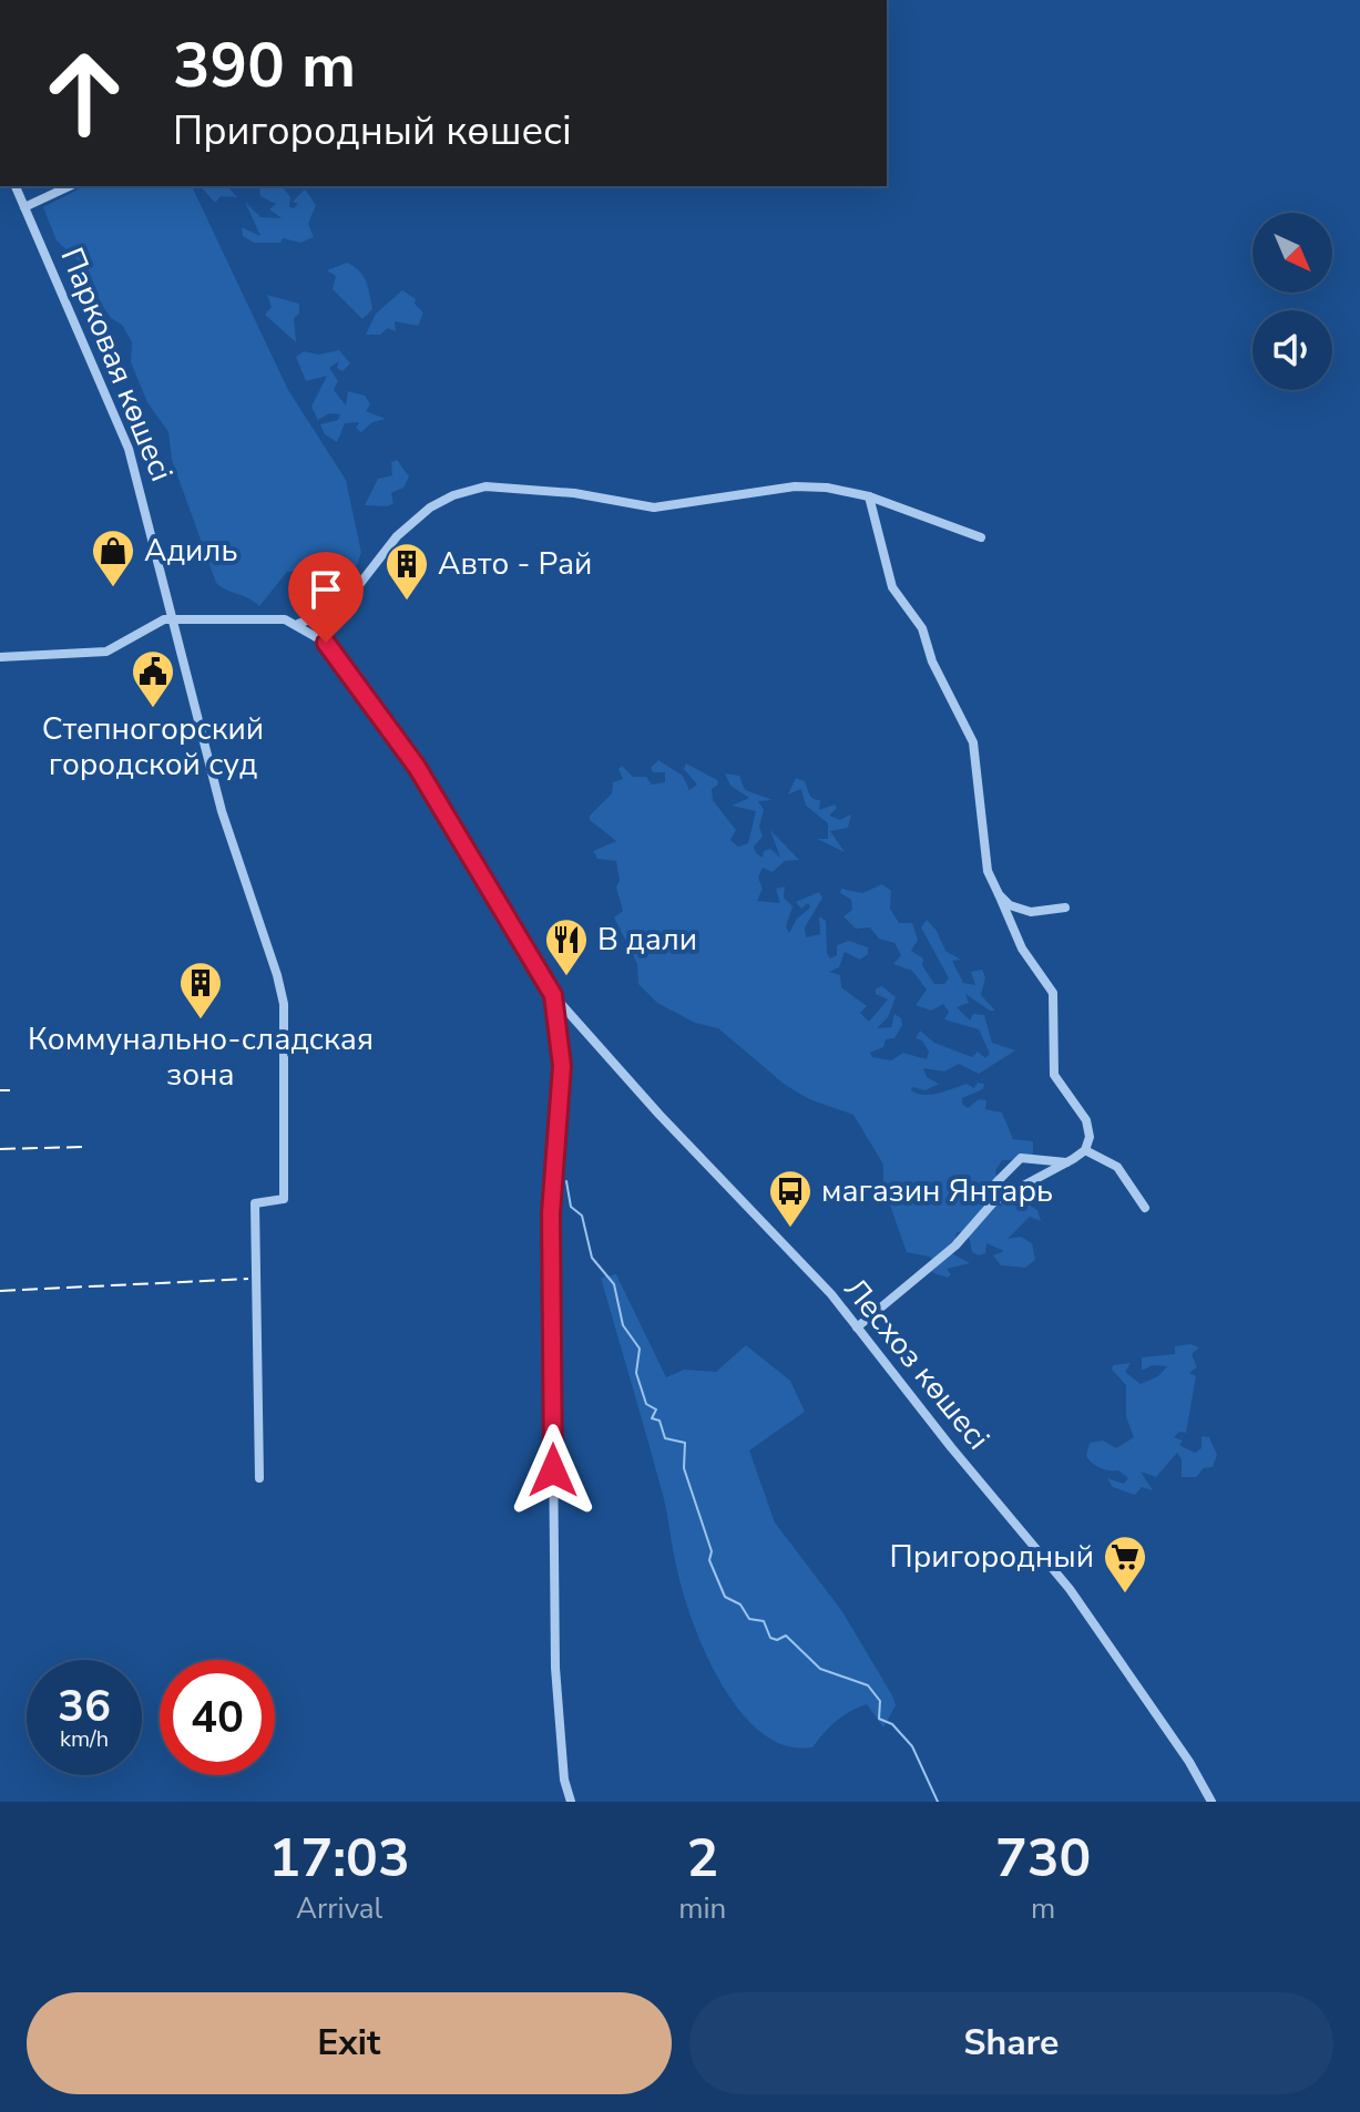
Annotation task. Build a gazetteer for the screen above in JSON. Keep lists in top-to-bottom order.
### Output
{
  "streets": {
    "street": ["Парковая көшесі", "Лесхоз көшесі"]
  },
  "places": {
    "shop": ["Адиль"],
    "building": ["Авто - Рай", "Коммунально-сладская зона"],
    "public building": ["Степногорский городской суд"],
    "restaurant": ["В дали"],
    "bus stop": ["магазин Янтарь"],
    "supermarket": ["Пригородный"]
  },
  "north": "bottom right",
  "page": {
    "turn": ["390 m", "Пригородный көшесі"],
    "speed": "36 km/h",
    "limit": "40",
    "eta": [
      "17:03",
      "Arrival",
      "2",
      "min",
      "730",
      "m"
    ],
    "buttons": ["Exit", "Share"]
  }
}
